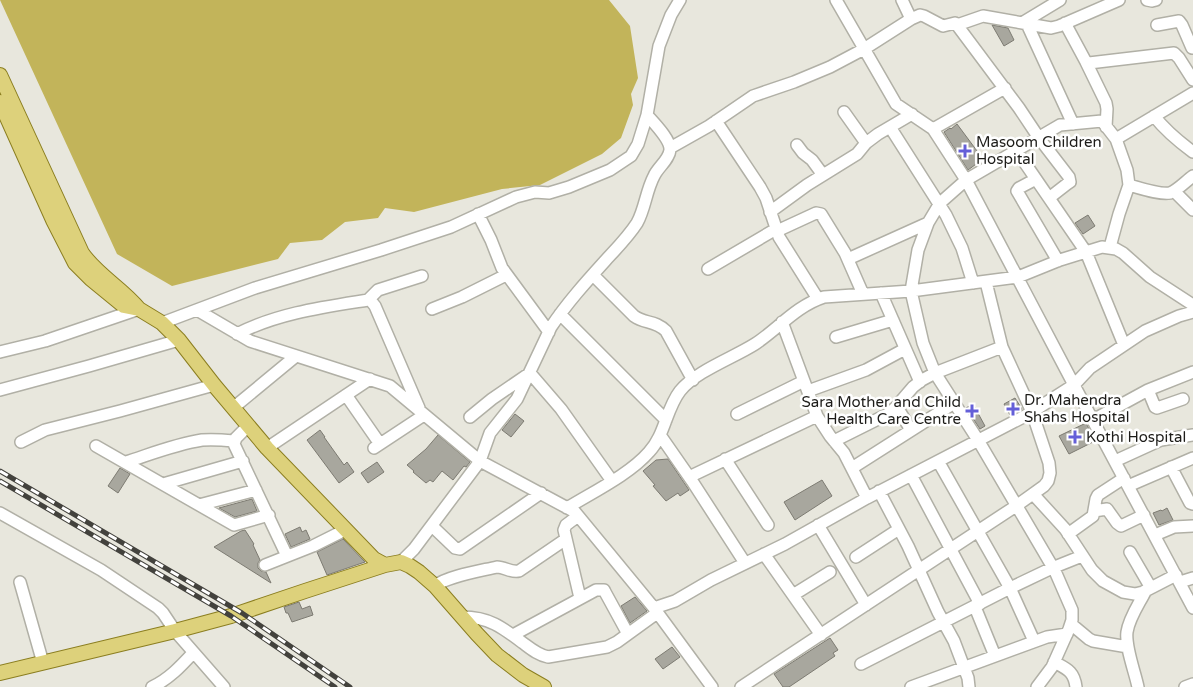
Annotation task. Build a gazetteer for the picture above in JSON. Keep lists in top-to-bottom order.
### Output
{
  "places": {
    "health": [
      "Masoom Children Hospital",
      "Dr. Mahendra Shahs Hospital",
      "Sara Mother and Child Health Care Centre",
      "Kothi Hospital"
    ]
  }
}
